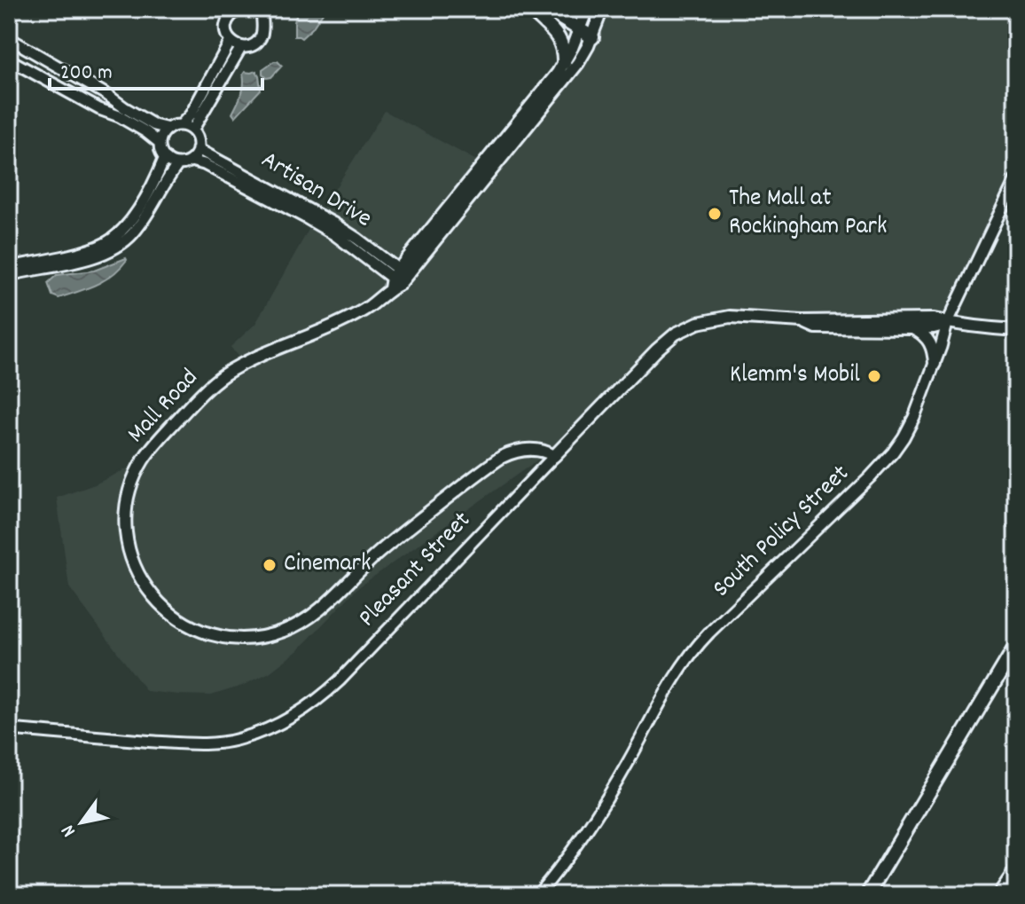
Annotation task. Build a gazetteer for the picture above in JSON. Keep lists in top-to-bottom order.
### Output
{
  "streets": {
    "main road": [
      "Artisan Drive",
      "Mall Road",
      "South Policy Street",
      "Pleasant Street"
    ]
  },
  "crossings": [
    ["Artisan Drive", "Mall Road"],
    ["Mall Road", "Pleasant Street"],
    ["South Policy Street", "Pleasant Street"]
  ],
  "places": ["The Mall at Rockingham Park", "Klemm's Mobil", "Cinemark"],
  "scale_bar": "200 m",
  "north": "bottom left"
}
